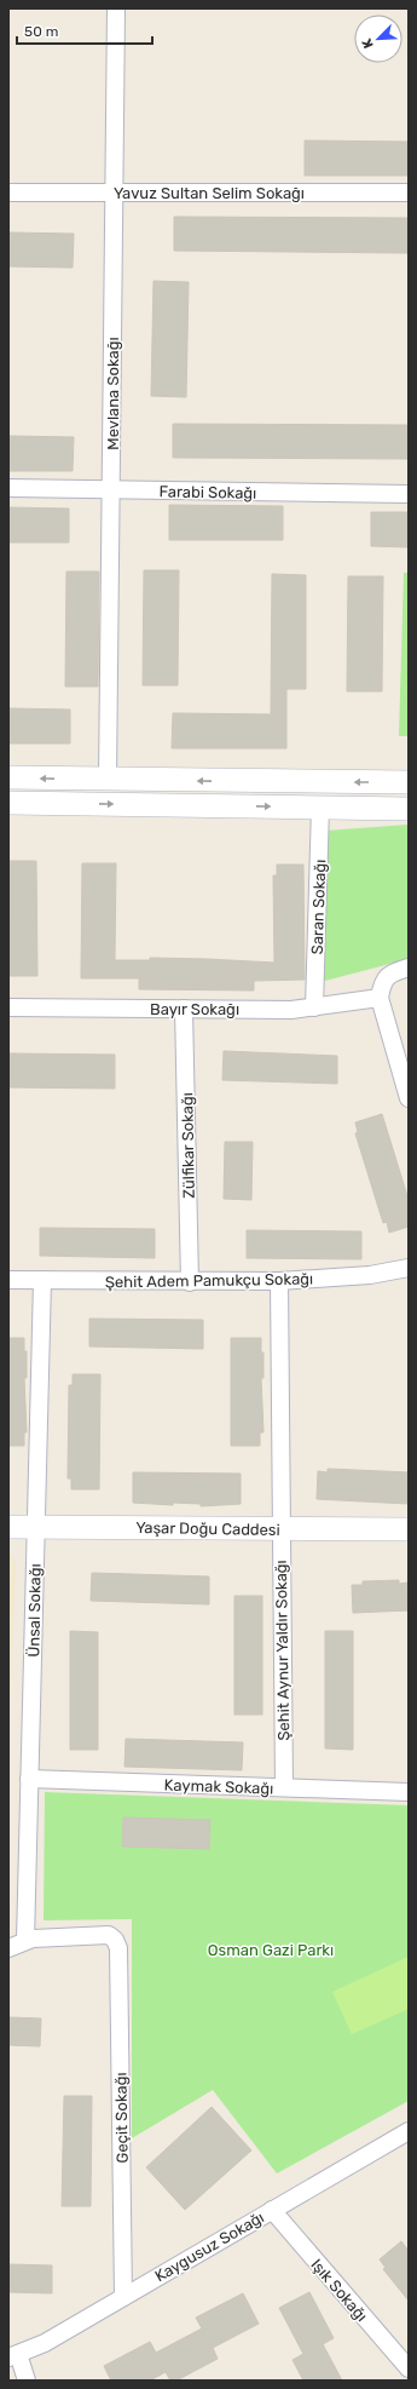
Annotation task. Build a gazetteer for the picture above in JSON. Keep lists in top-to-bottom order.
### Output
{
  "streets": {
    "main road": ["Yaşar Doğu Caddesi"],
    "street": [
      "Yavuz Sultan Selim Sokağı",
      "Mevlana Sokağı",
      "Farabi Sokağı",
      "Saran Sokağı",
      "Bayır Sokağı",
      "Zülfikar Sokağı",
      "Şehit Adem Pamukçu Sokağı",
      "Ünsal Sokağı",
      "Şehit Aynur Yaldır Sokağı",
      "Kaymak Sokağı",
      "Geçit Sokağı",
      "Kaygusuz Sokağı",
      "Işık Sokağı"
    ]
  },
  "crossings": [
    ["Yavuz Sultan Selim Sokağı", "Mevlana Sokağı"],
    ["Mevlana Sokağı", "Farabi Sokağı"],
    ["Saran Sokağı", "Bayır Sokağı"],
    ["Bayır Sokağı", "Zülfikar Sokağı"],
    ["Zülfikar Sokağı", "Şehit Adem Pamukçu Sokağı"],
    ["Şehit Adem Pamukçu Sokağı", "Ünsal Sokağı"],
    ["Şehit Adem Pamukçu Sokağı", "Şehit Aynur Yaldır Sokağı"],
    ["Yaşar Doğu Caddesi", "Ünsal Sokağı"],
    ["Yaşar Doğu Caddesi", "Şehit Aynur Yaldır Sokağı"],
    ["Ünsal Sokağı", "Kaymak Sokağı"],
    ["Ünsal Sokağı", "Geçit Sokağı"],
    ["Şehit Aynur Yaldır Sokağı", "Kaymak Sokağı"],
    ["Geçit Sokağı", "Kaygusuz Sokağı"],
    ["Kaygusuz Sokağı", "Işık Sokağı"]
  ],
  "parks": ["Osman Gazi Parkı"],
  "scale_bar": "50 m",
  "north": "bottom left"
}
